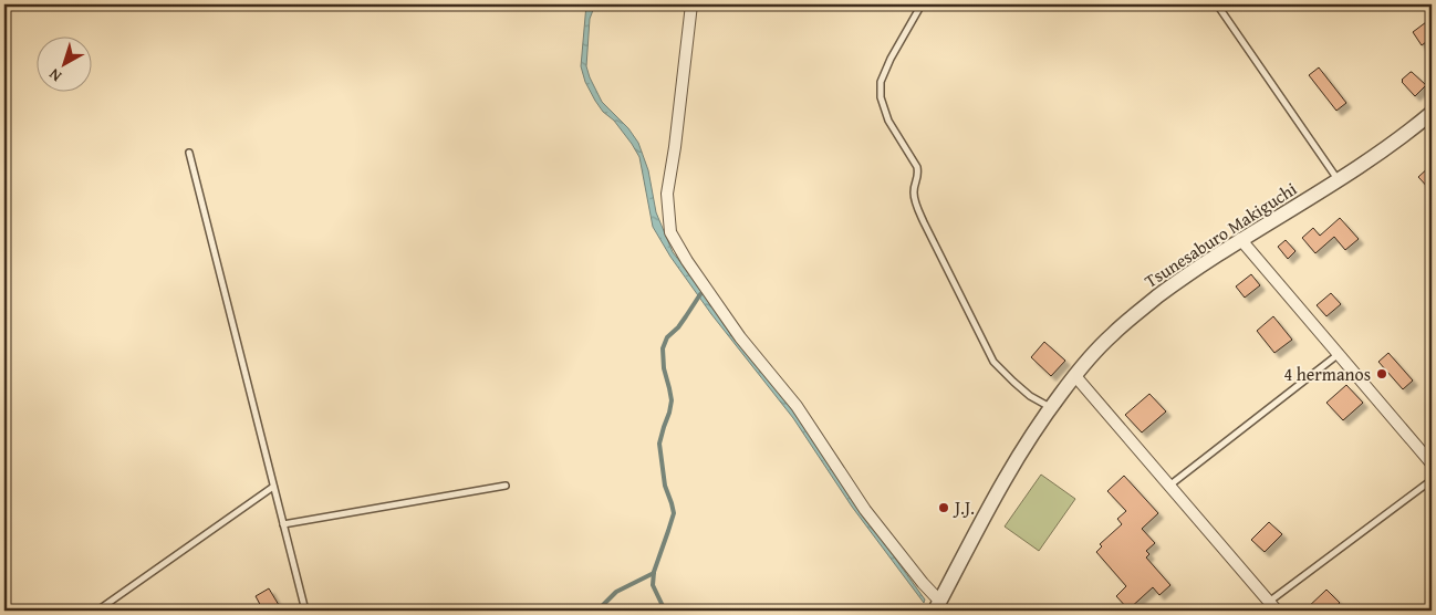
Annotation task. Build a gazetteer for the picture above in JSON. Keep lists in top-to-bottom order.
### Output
{
  "streets": {
    "street": ["Tsunesaburo Makiguchi"]
  },
  "places": ["4 hermanos", "J.J."],
  "north": "bottom left"
}
